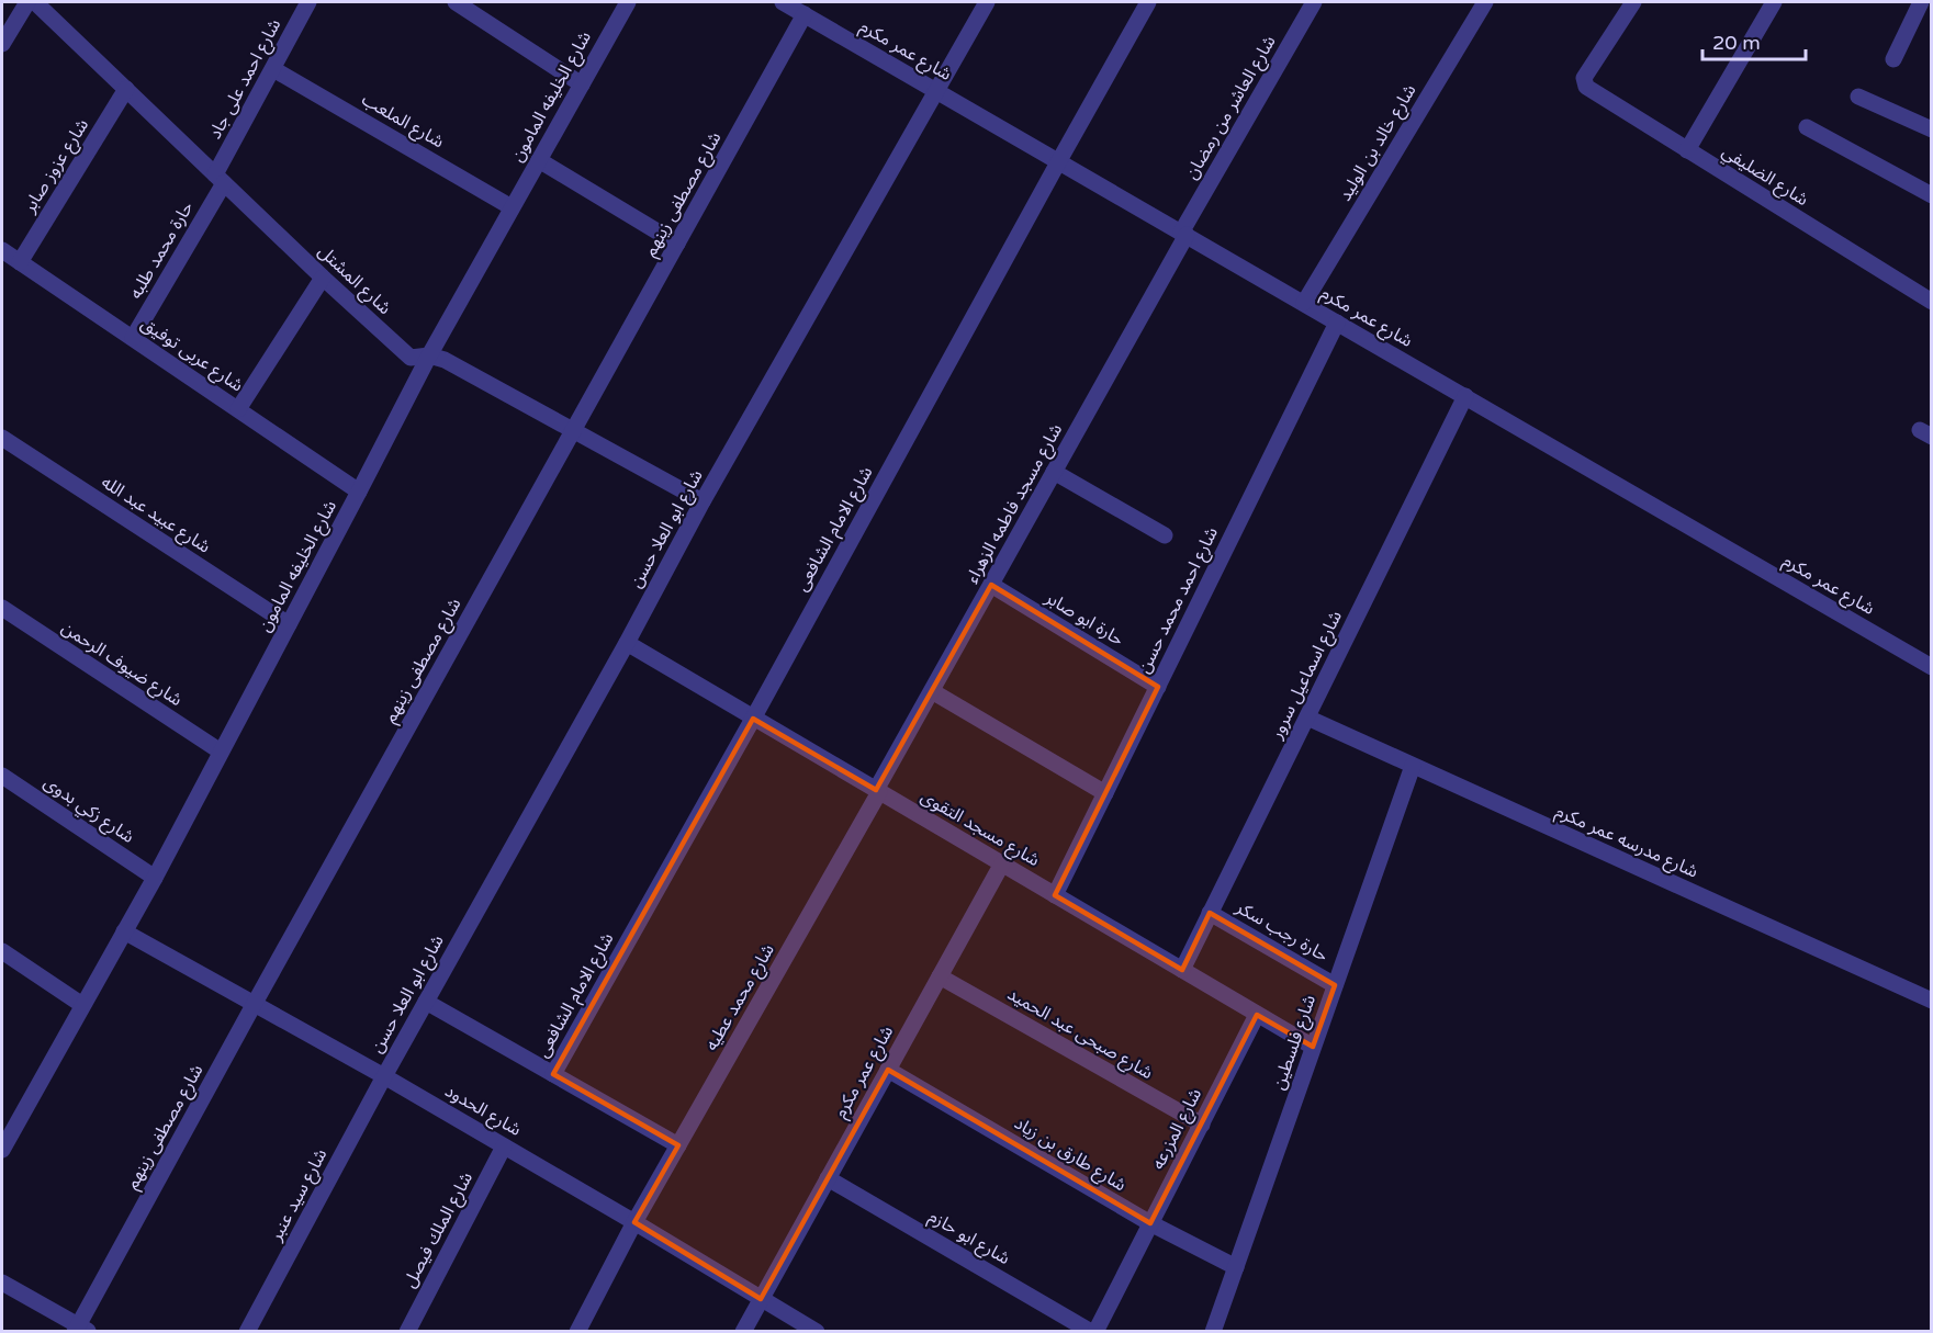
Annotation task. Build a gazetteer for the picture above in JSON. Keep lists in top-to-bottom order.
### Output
{
  "streets": {
    "street": [
      "شارع عمر مكرم",
      "شارع احمد على جاد",
      "شارع الخليفه المامون",
      "شارع العاشر من رمضان",
      "شارع الملعب",
      "شارع خالد بن الوليد",
      "شارع عزوز صابر",
      "شارع الضليفي",
      "شارع مصطفى زينهم",
      "حارة محمد طلبه",
      "شارع المشتل",
      "شارع عربى توفيق",
      "شارع مسجد فاطمه الزهراء",
      "شارع عبيد عبد الله",
      "شارع ابو العلا حسن",
      "شارع الامام الشافعى",
      "شارع احمد محمد حسن",
      "حارة ابو صابر",
      "شارع ضيوف الرحمن",
      "شارع اسماعيل سرور",
      "شارع زكي بدوى",
      "شارع مسجد التقوى",
      "شارع مدرسه عمر مكرم",
      "حارة رجب سكر",
      "شارع محمد عطيه",
      "شارع صبحى عبد الحميد",
      "شارع فلسطين",
      "شارع الحدود",
      "شارع المزرعه",
      "شارع طارق بن زياد",
      "شارع سيد عنبر",
      "شارع الملك فيصل",
      "شارع ابو حازم"
    ]
  },
  "crossings": [
    ["شارع عمر مكرم", "شارع العاشر من رمضان"],
    ["شارع عمر مكرم", "شارع خالد بن الوليد"],
    ["شارع عمر مكرم", "شارع مصطفى زينهم"],
    ["شارع عمر مكرم", "شارع مسجد فاطمه الزهراء"],
    ["شارع عمر مكرم", "شارع ابو العلا حسن"],
    ["شارع عمر مكرم", "شارع الامام الشافعى"],
    ["شارع عمر مكرم", "شارع احمد محمد حسن"],
    ["شارع عمر مكرم", "شارع اسماعيل سرور"],
    ["شارع عمر مكرم", "شارع مسجد التقوى"],
    ["شارع عمر مكرم", "شارع صبحى عبد الحميد"],
    ["شارع عمر مكرم", "شارع الحدود"],
    ["شارع عمر مكرم", "شارع طارق بن زياد"],
    ["شارع عمر مكرم", "شارع ابو حازم"],
    ["شارع احمد على جاد", "شارع الملعب"],
    ["شارع احمد على جاد", "حارة محمد طلبه"],
    ["شارع احمد على جاد", "شارع المشتل"],
    ["شارع الخليفه المامون", "شارع الملعب"],
    ["شارع الخليفه المامون", "شارع المشتل"],
    ["شارع الخليفه المامون", "شارع عربى توفيق"],
    ["شارع الخليفه المامون", "شارع عبيد عبد الله"],
    ["شارع الخليفه المامون", "شارع ضيوف الرحمن"],
    ["شارع الخليفه المامون", "شارع زكي بدوى"],
    ["شارع الخليفه المامون", "شارع الحدود"],
    ["شارع العاشر من رمضان", "شارع مسجد فاطمه الزهراء"],
    ["شارع عزوز صابر", "شارع المشتل"],
    ["شارع عزوز صابر", "شارع عربى توفيق"],
    ["شارع مصطفى زينهم", "شارع المشتل"],
    ["شارع مصطفى زينهم", "شارع الحدود"],
    ["حارة محمد طلبه", "شارع المشتل"],
    ["حارة محمد طلبه", "شارع عربى توفيق"],
    ["شارع المشتل", "شارع ابو العلا حسن"],
    ["شارع مسجد فاطمه الزهراء", "حارة ابو صابر"],
    ["شارع مسجد فاطمه الزهراء", "شارع مسجد التقوى"],
    ["شارع مسجد فاطمه الزهراء", "شارع محمد عطيه"],
    ["شارع ابو العلا حسن", "شارع مسجد التقوى"],
    ["شارع ابو العلا حسن", "شارع الحدود"],
    ["شارع ابو العلا حسن", "شارع سيد عنبر"],
    ["شارع الامام الشافعى", "شارع مسجد التقوى"],
    ["شارع احمد محمد حسن", "حارة ابو صابر"],
    ["شارع احمد محمد حسن", "شارع مسجد التقوى"],
    ["شارع اسماعيل سرور", "شارع مسجد التقوى"],
    ["شارع اسماعيل سرور", "شارع مدرسه عمر مكرم"],
    ["شارع اسماعيل سرور", "حارة رجب سكر"],
    ["شارع مسجد التقوى", "شارع محمد عطيه"],
    ["شارع مسجد التقوى", "شارع فلسطين"],
    ["شارع مسجد التقوى", "شارع المزرعه"],
    ["شارع مدرسه عمر مكرم", "شارع فلسطين"],
    ["حارة رجب سكر", "شارع فلسطين"],
    ["شارع محمد عطيه", "شارع الحدود"],
    ["شارع صبحى عبد الحميد", "شارع المزرعه"],
    ["شارع فلسطين", "شارع طارق بن زياد"],
    ["شارع الحدود", "شارع سيد عنبر"],
    ["شارع الحدود", "شارع الملك فيصل"],
    ["شارع المزرعه", "شارع طارق بن زياد"],
    ["شارع المزرعه", "شارع ابو حازم"]
  ],
  "scale_bar": "20 m"
}
